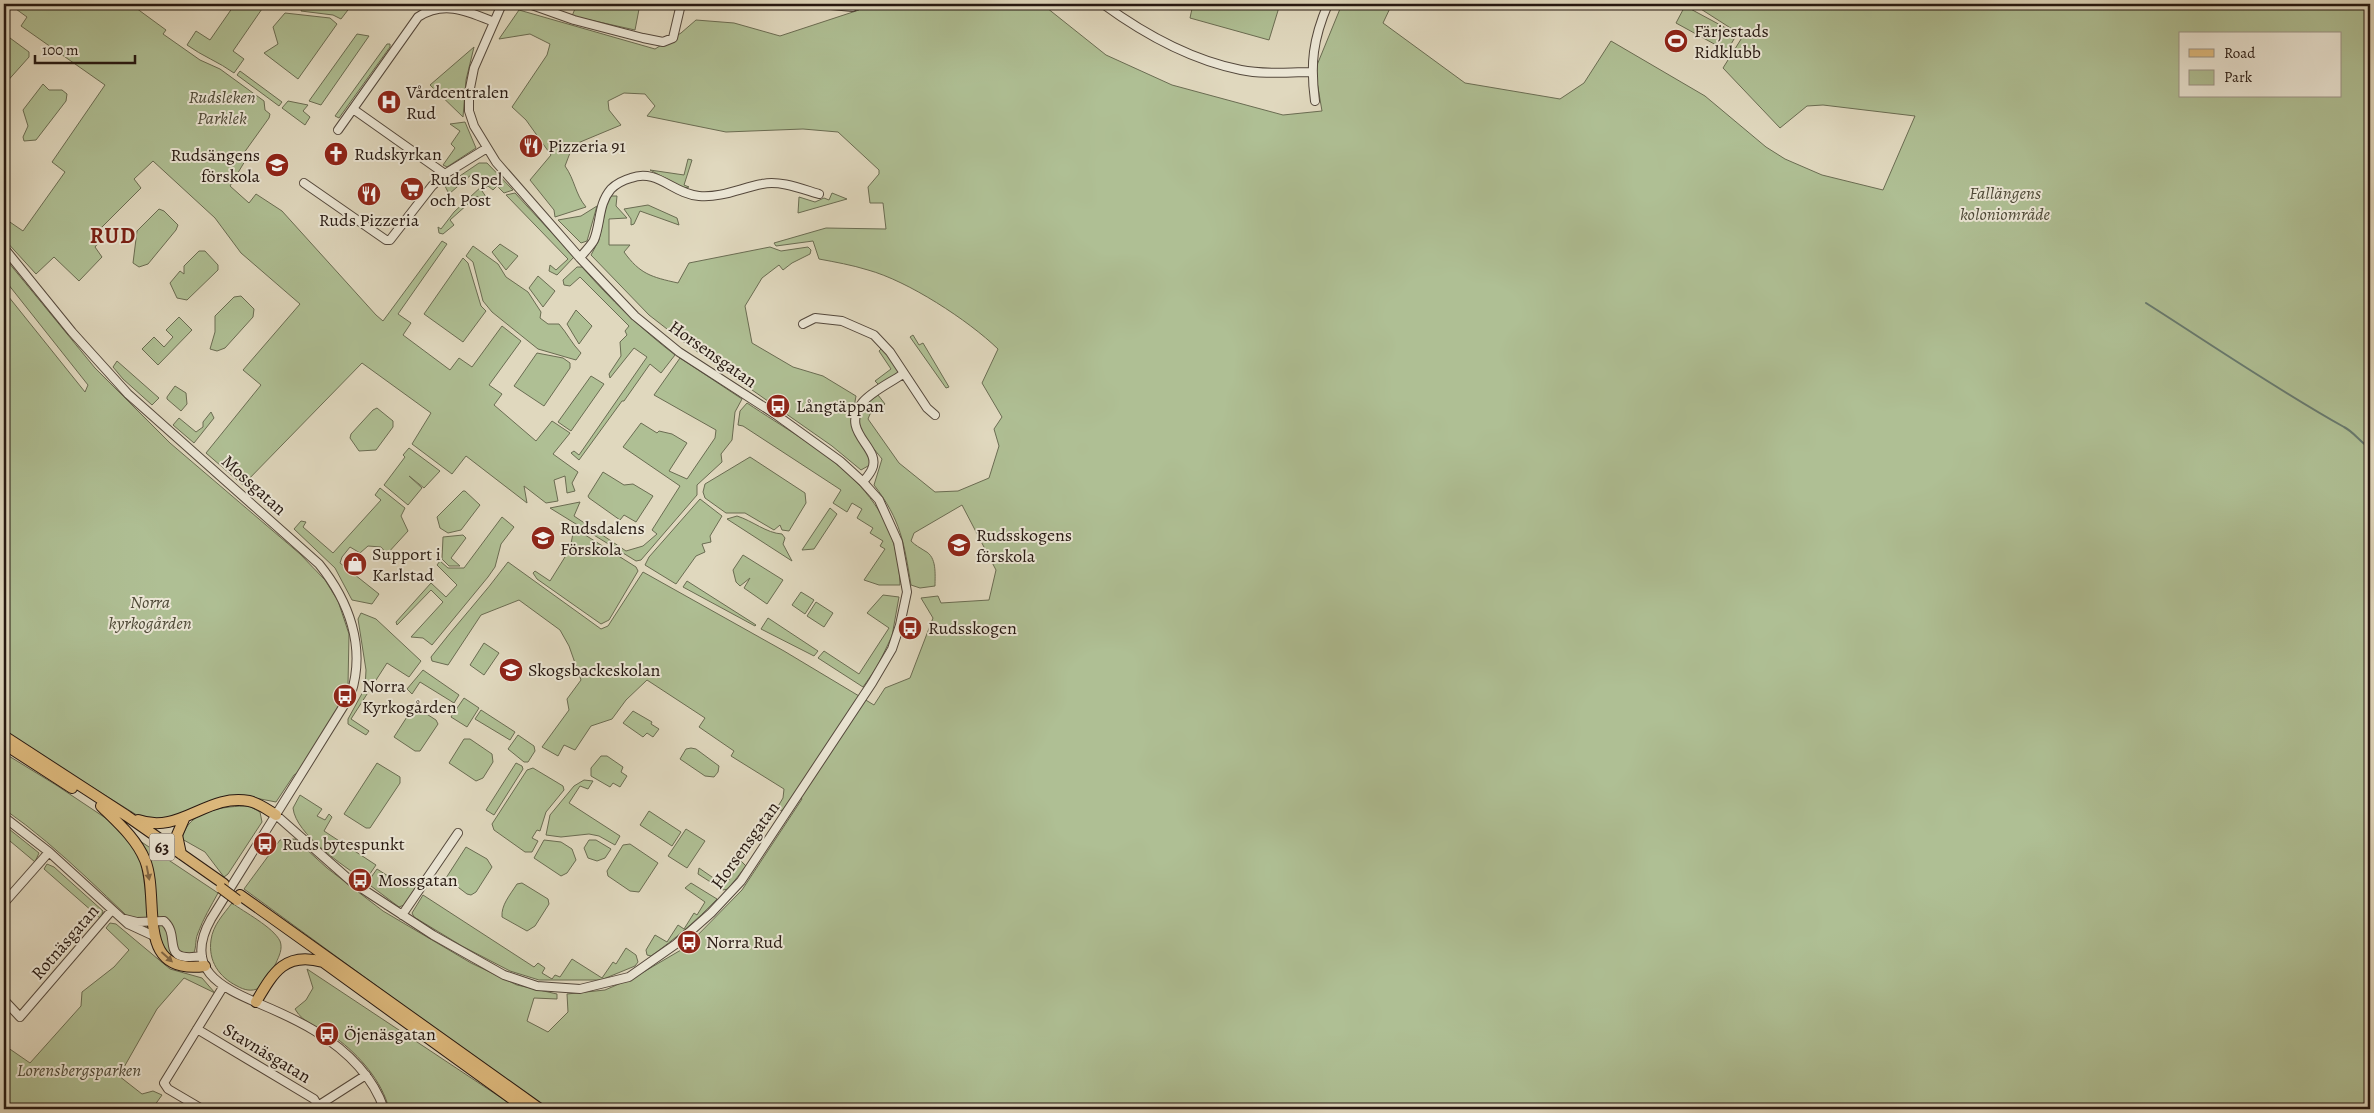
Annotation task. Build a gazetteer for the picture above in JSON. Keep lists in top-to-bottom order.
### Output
{
  "streets": {
    "main road": ["63"],
    "street": [
      "Horsensgatan",
      "Mossgatan",
      "Rotnäsgatan",
      "Stavnäsgatan"
    ]
  },
  "crossings": [
    ["Horsensgatan", "Mossgatan"]
  ],
  "districts": ["RUD"],
  "parks": [
    "Rudsleken Parklek",
    "Fallängens koloniområde",
    "Norra kyrkogården",
    "Lorensbergsparken"
  ],
  "places": {
    "sports": ["Färjestads Ridklubb"],
    "hospital": ["Vårdcentralen Rud"],
    "restaurant": ["Pizzeria 91", "Ruds Pizzeria"],
    "church": ["Rudskyrkan"],
    "school or university": [
      "Rudsängens förskola",
      "Rudsdalens Förskola",
      "Rudsskogens förskola",
      "Skogsbackeskolan"
    ],
    "supermarket": ["Ruds Spel och Post"],
    "bus stop": [
      "Långtäppan",
      "Rudsskogen",
      "Norra Kyrkogården",
      "Ruds bytespunkt",
      "Mossgatan",
      "Norra Rud",
      "Öjenäsgatan"
    ],
    "shop": ["Support i Karlstad"]
  },
  "legend": ["Road", "Park"],
  "scale_bar": "100 m"
}
